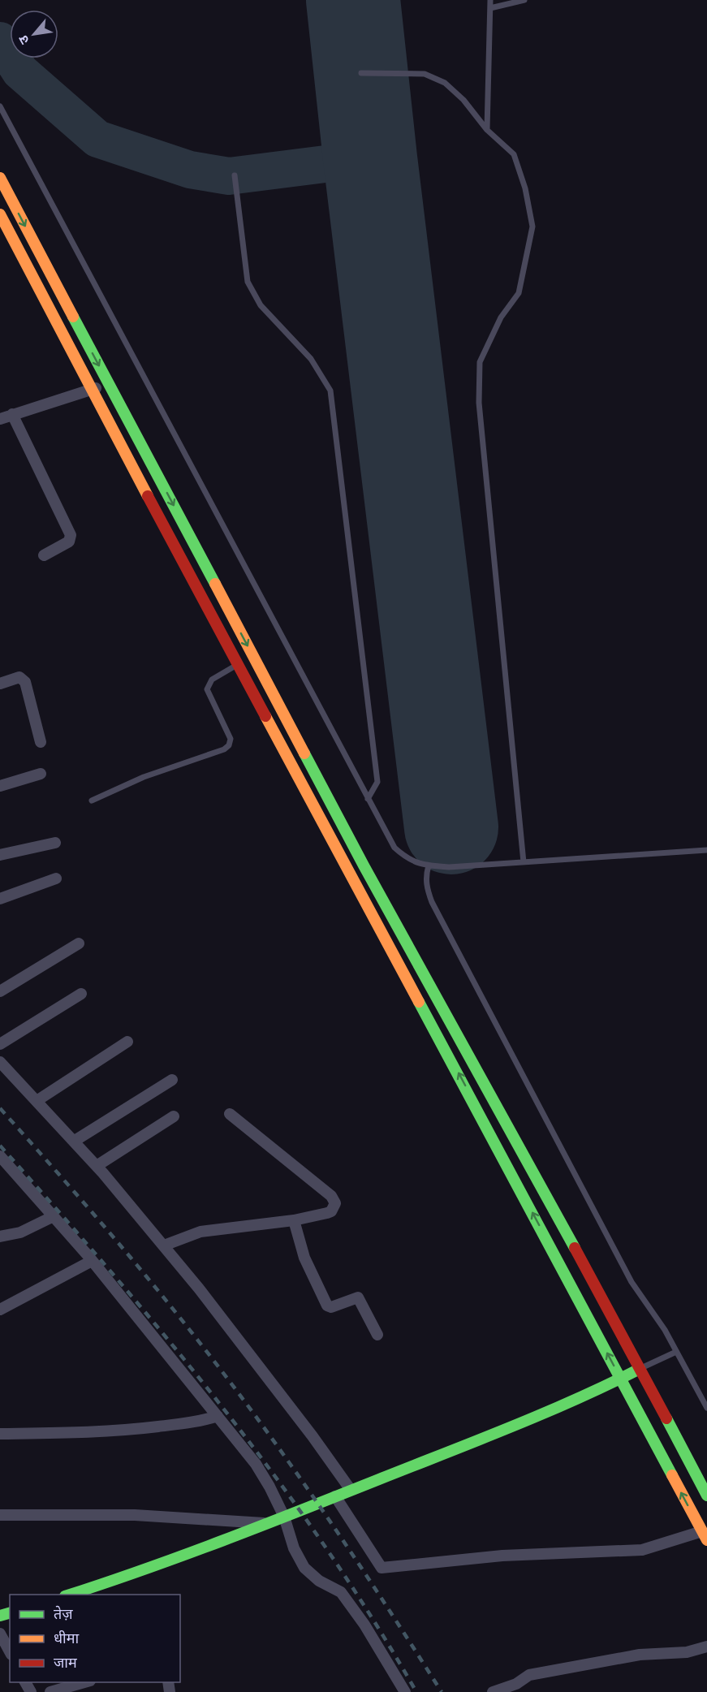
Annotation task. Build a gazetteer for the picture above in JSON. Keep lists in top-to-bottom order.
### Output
{
  "legend": ["तेज़", "धीमा", "जाम"],
  "north": "bottom left"
}
